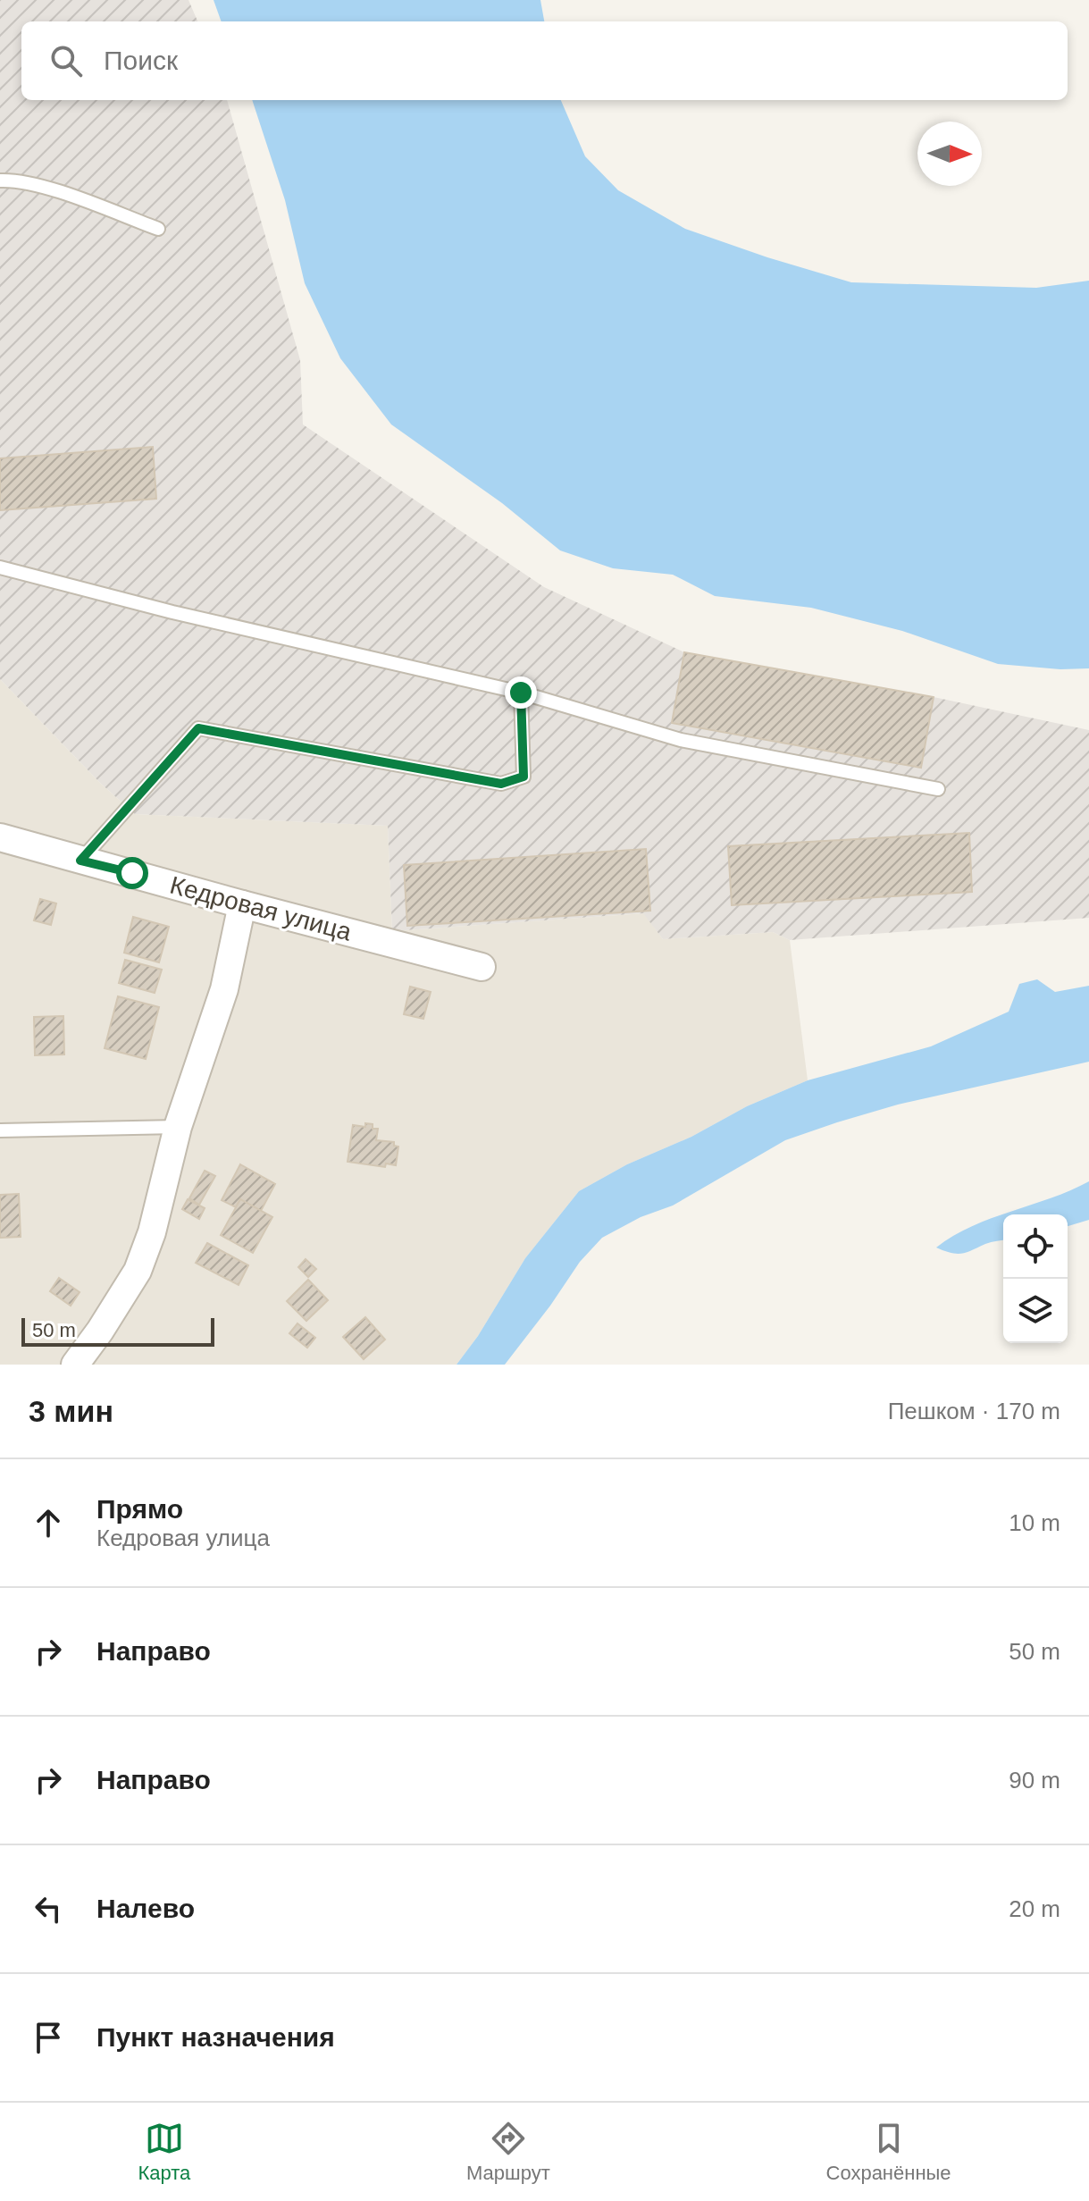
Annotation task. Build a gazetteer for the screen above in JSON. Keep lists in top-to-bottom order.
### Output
{
  "streets": {
    "street": ["Кедровая улица"]
  },
  "scale_bar": "50 m",
  "north": "right",
  "page": {
    "search": "Поиск",
    "scale": "50 m",
    "heading": ["3 мин", "Пешком · 170 m"],
    "list": [
      ["Прямо", "Кедровая улица", "10 m"],
      ["Направо", "50 m"],
      ["Направо", "90 m"],
      ["Налево", "20 m"],
      "Пункт назначения"
    ],
    "nav": ["Карта", "Маршрут", "Сохранённые"]
  }
}
